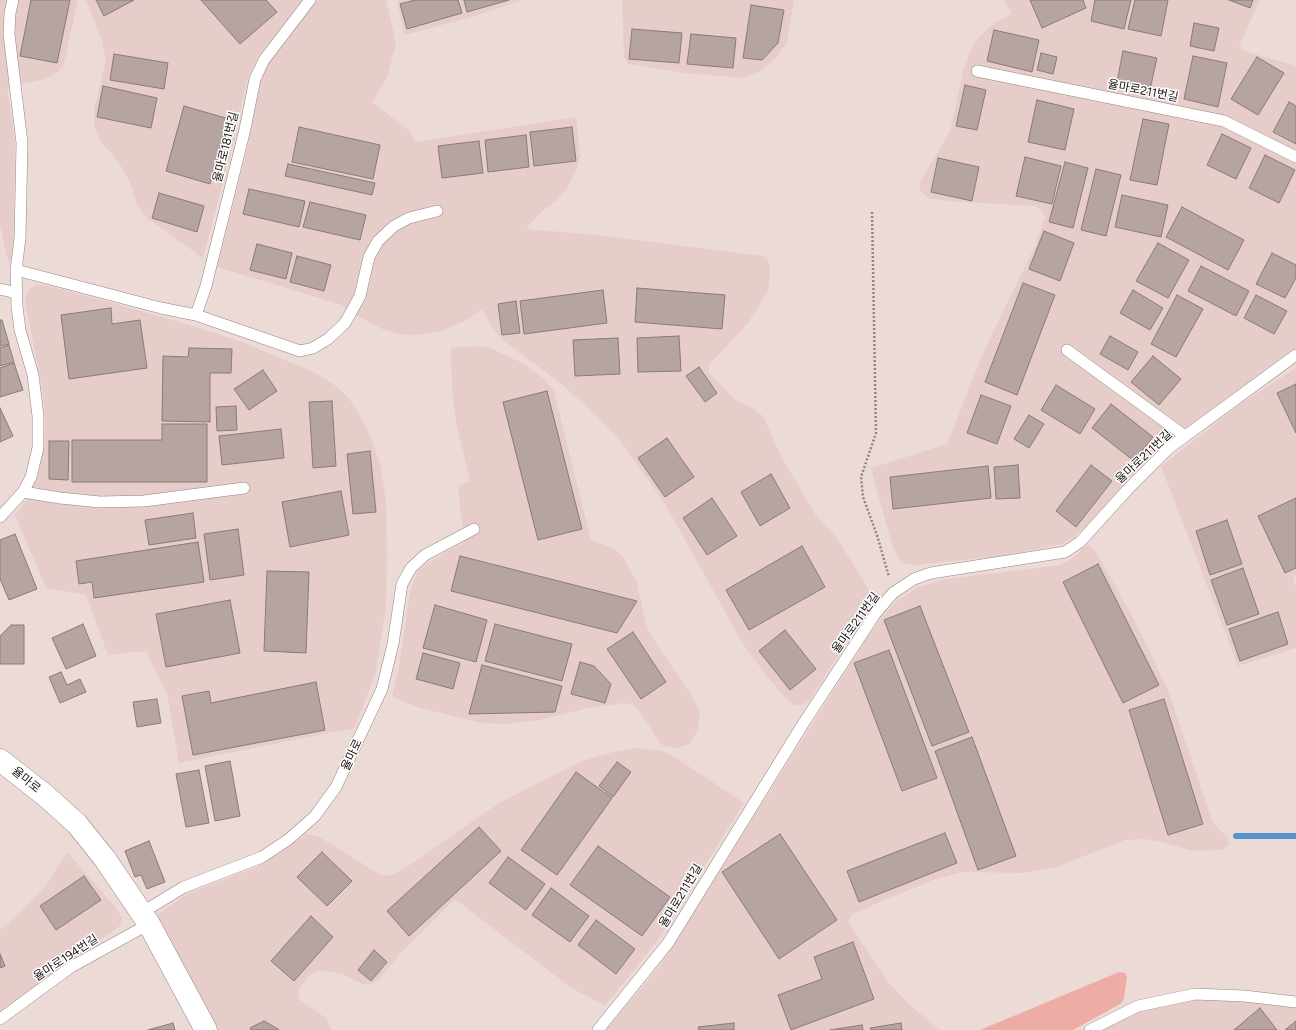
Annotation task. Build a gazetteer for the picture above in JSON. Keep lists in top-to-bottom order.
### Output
{
  "streets": {
    "street": ["율마로"],
    "lane": ["율마로211번길", "율마로181번길", "율마로194번길"]
  },
  "crossings": [
    ["율마로", "율마로194번길"]
  ]
}
